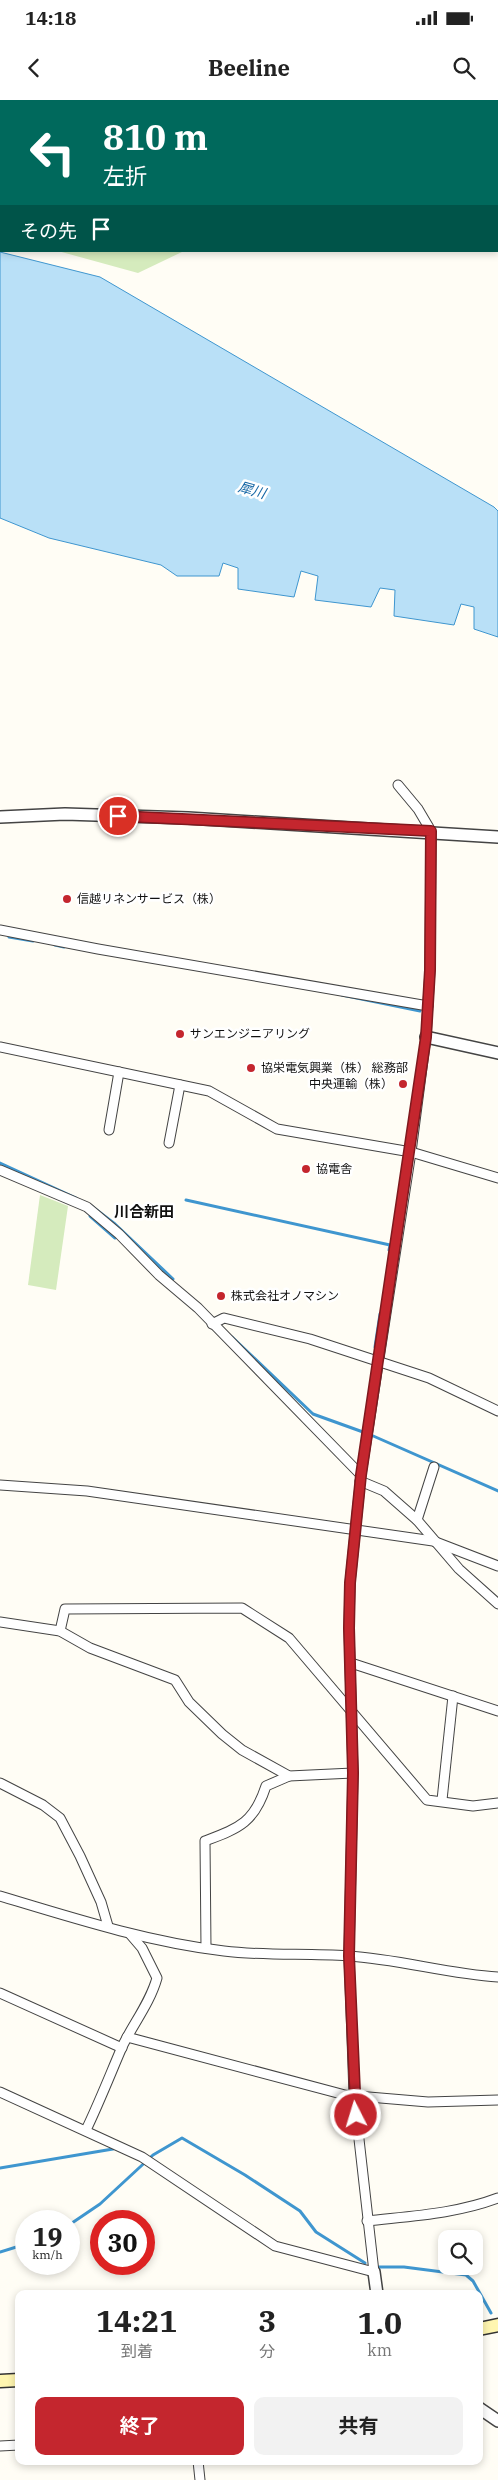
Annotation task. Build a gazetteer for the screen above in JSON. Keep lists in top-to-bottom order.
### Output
{
  "districts": ["川合新田"],
  "water": ["犀川"],
  "places": [
    "信越リネンサービス（株）",
    "サンエンジニアリング",
    "協栄電気興業（株） 総務部",
    "中央運輸（株）",
    "協電舎",
    "株式会社オノマシン"
  ],
  "page": {
    "status": "14:18",
    "header": "Beeline",
    "turn": ["810 m", "左折"],
    "then": "その先",
    "speed": "19 km/h",
    "limit": "30",
    "eta": [
      "14:21",
      "到着",
      "3",
      "分",
      "1.0",
      "km"
    ],
    "buttons": ["終了", "共有"]
  }
}
